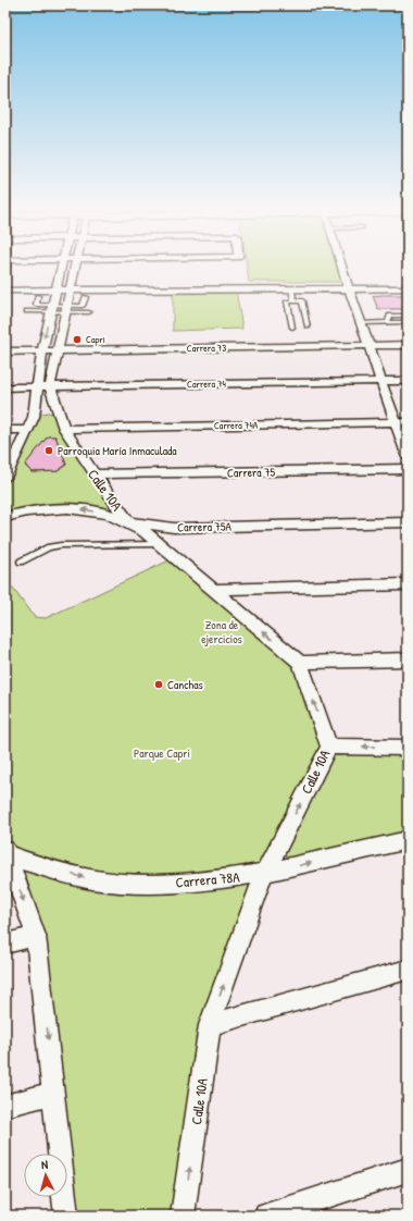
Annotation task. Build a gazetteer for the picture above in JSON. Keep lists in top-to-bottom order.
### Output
{
  "streets": {
    "street": [
      "Carrera 73",
      "Carrera 74",
      "Carrera 74A",
      "Carrera 75",
      "Calle 10A",
      "Carrera 75A",
      "Carrera 78A"
    ]
  },
  "crossings": [
    ["Carrera 73", "Calle 10A"],
    ["Carrera 74", "Calle 10A"],
    ["Carrera 74A", "Calle 10A"],
    ["Carrera 75", "Calle 10A"],
    ["Calle 10A", "Carrera 75A"],
    ["Calle 10A", "Carrera 78A"]
  ],
  "one_way": ["Carrera 78A"],
  "parks": ["Zona de ejercicios", "Parque Capri"],
  "places": ["Capri", "Parroquia María Inmaculada", "Canchas"],
  "north": "top"
}
